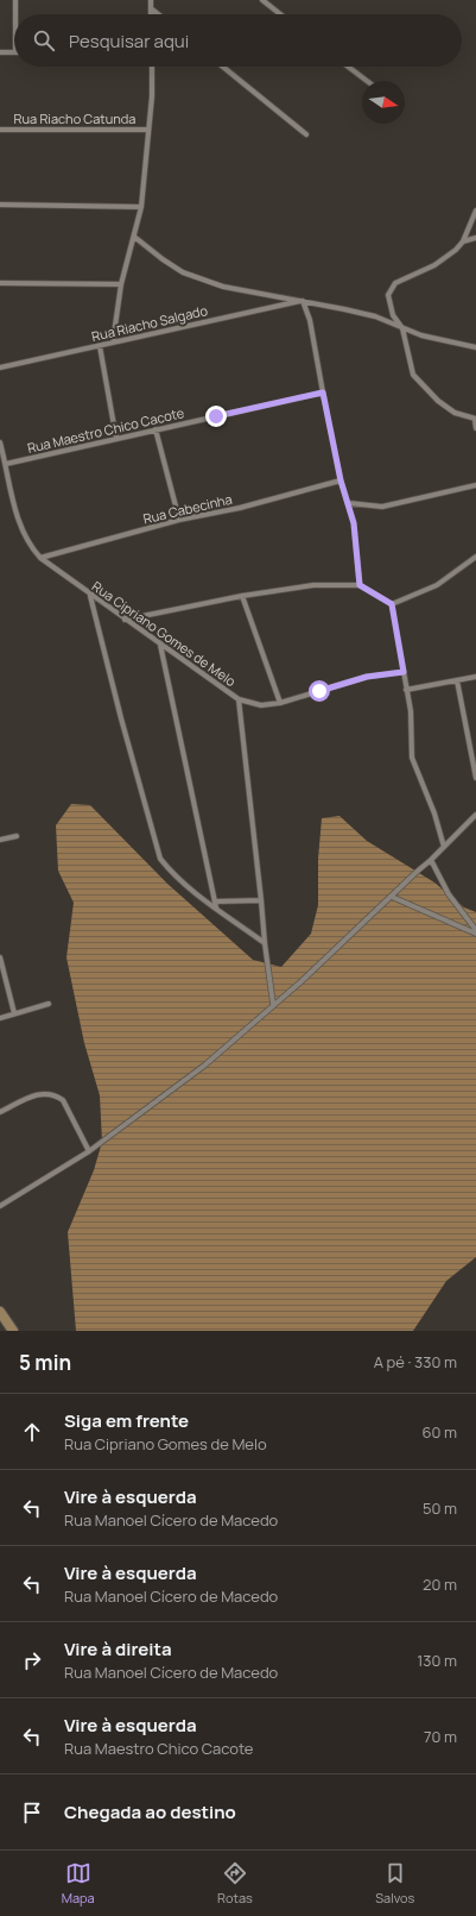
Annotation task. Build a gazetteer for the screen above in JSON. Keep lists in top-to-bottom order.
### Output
{
  "streets": {
    "street": [
      "Rua Riacho Catunda",
      "Rua Riacho Salgado",
      "Rua Maestro Chico Cacote",
      "Rua Cabecinha",
      "Rua Cipriano Gomes de Melo"
    ]
  },
  "crossings": [
    ["Rua Maestro Chico Cacote", "Rua Cipriano Gomes de Melo"],
    ["Rua Cabecinha", "Rua Cipriano Gomes de Melo"]
  ],
  "north": "right",
  "page": {
    "search": "Pesquisar aqui",
    "heading": ["5 min", "A pé · 330 m"],
    "list": [
      ["Siga em frente", "Rua Cipriano Gomes de Melo", "60 m"],
      ["Vire à esquerda", "Rua Manoel Cícero de Macedo", "50 m"],
      ["Vire à esquerda", "Rua Manoel Cícero de Macedo", "20 m"],
      ["Vire à direita", "Rua Manoel Cícero de Macedo", "130 m"],
      ["Vire à esquerda", "Rua Maestro Chico Cacote", "70 m"],
      "Chegada ao destino"
    ],
    "nav": ["Mapa", "Rotas", "Salvos"]
  }
}
